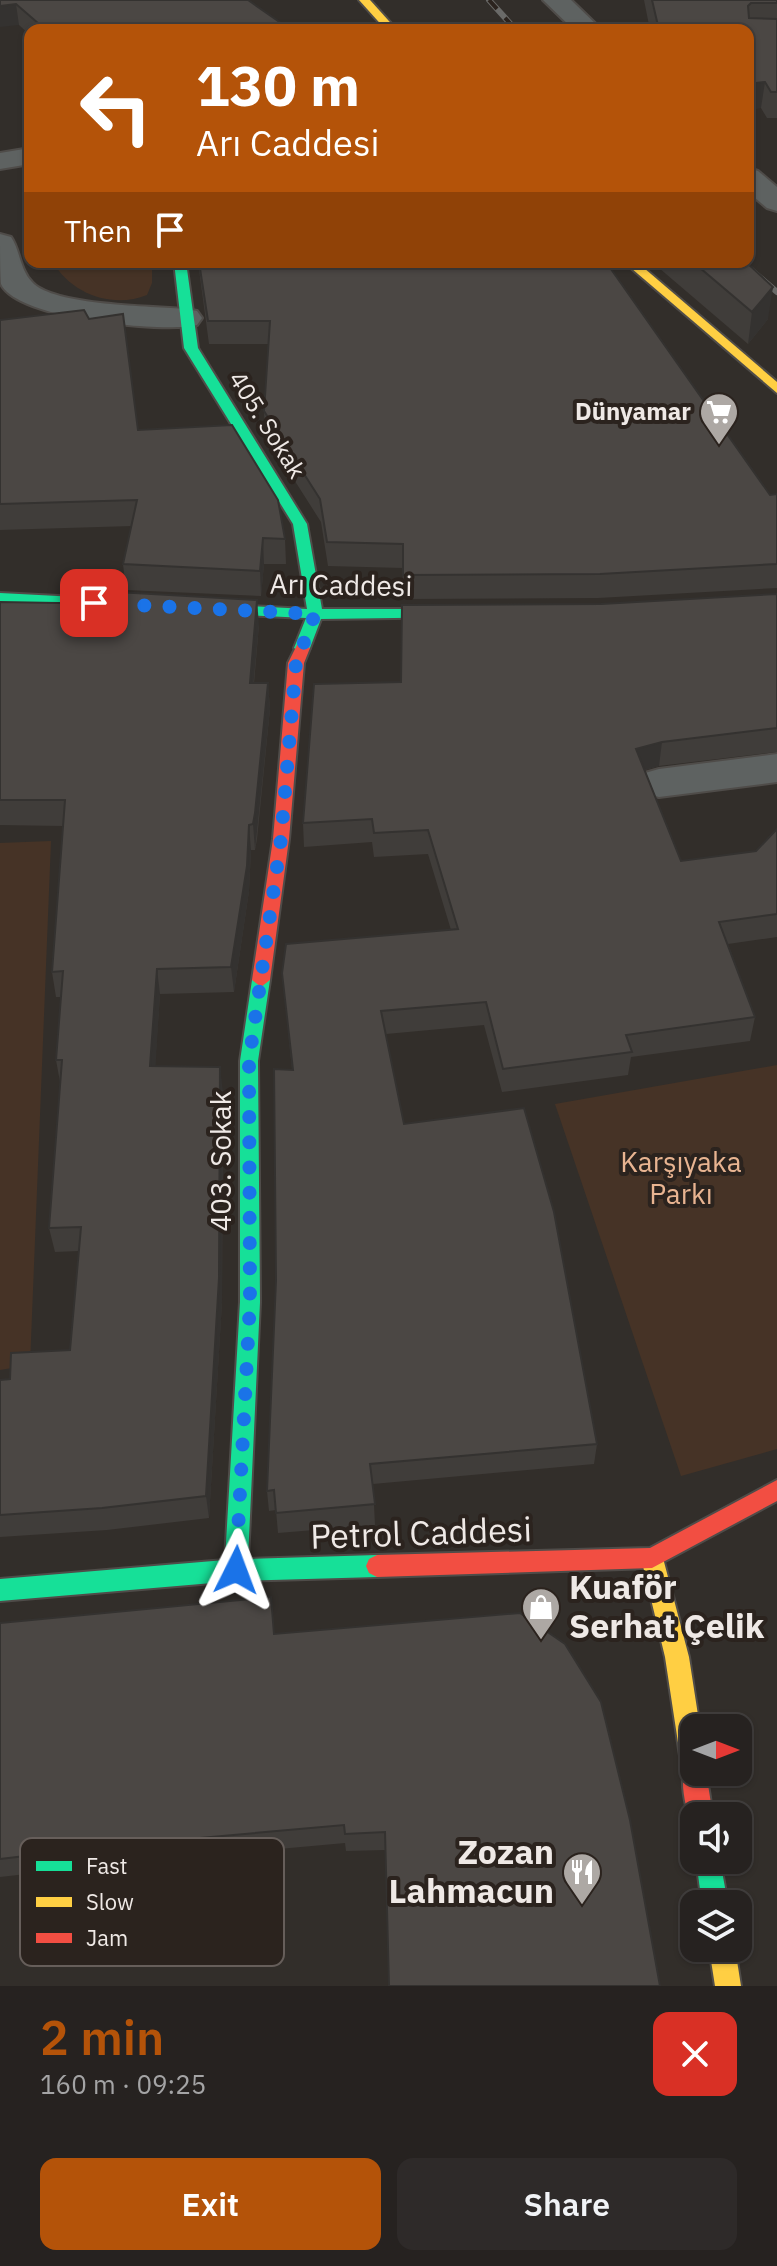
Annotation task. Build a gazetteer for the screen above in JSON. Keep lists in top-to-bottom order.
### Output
{
  "streets": {
    "street": [
      "405. Sokak",
      "Arı Caddesi",
      "403. Sokak",
      "Petrol Caddesi"
    ]
  },
  "crossings": [
    ["405. Sokak", "Arı Caddesi"],
    ["405. Sokak", "403. Sokak"],
    ["Arı Caddesi", "403. Sokak"],
    ["403. Sokak", "Petrol Caddesi"]
  ],
  "parks": ["Karşıyaka Parkı"],
  "places": {
    "supermarket": ["Dünyamar"],
    "shop": ["Kuaför Serhat Çelik"],
    "restaurant": ["Zozan Lahmacun"]
  },
  "legend": ["Fast", "Slow", "Jam"],
  "north": "right",
  "page": {
    "turn": ["130 m", "Arı Caddesi"],
    "then": "Then",
    "heading": ["2 min", "160 m · 09:25"],
    "buttons": ["Exit", "Share"]
  }
}
